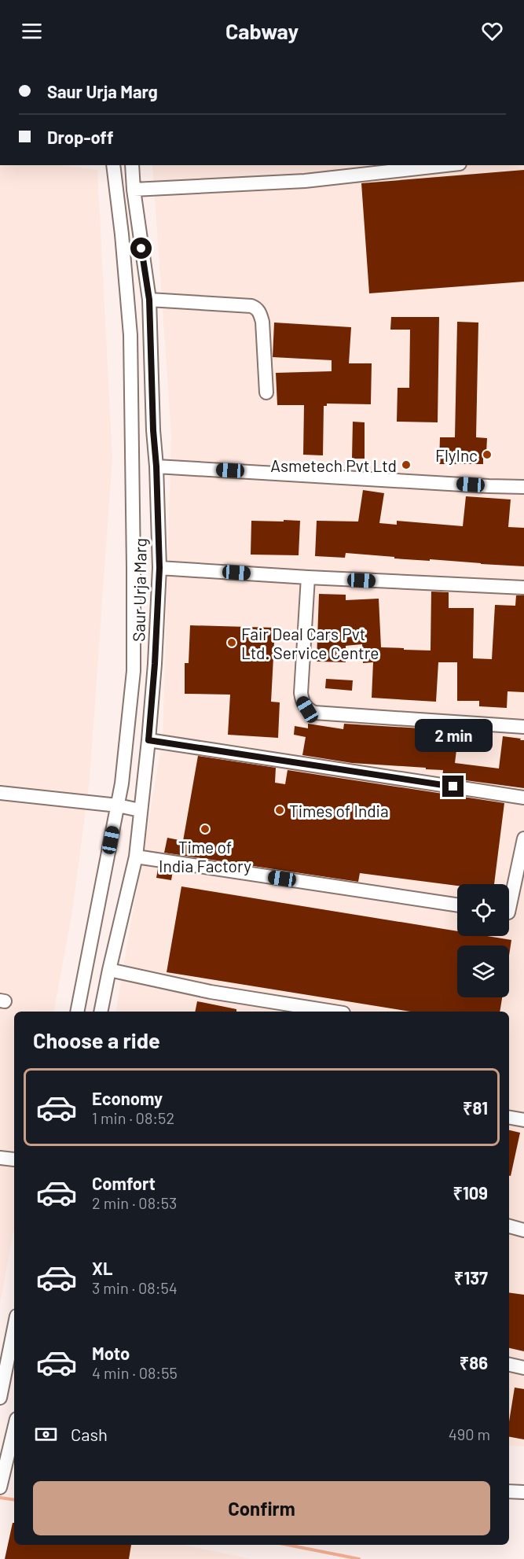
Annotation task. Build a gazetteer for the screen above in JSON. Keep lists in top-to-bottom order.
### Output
{
  "streets": {
    "street": ["Saur Urja Marg"]
  },
  "places": [
    "FlyInc",
    "Asmetech Pvt Ltd",
    "Fair Deal Cars Pvt Ltd. Service Centre",
    "Times of India",
    "Time of India Factory"
  ],
  "page": {
    "header": "Cabway",
    "banner": ["Saur Urja Marg", "Drop-off"],
    "bubble": "2 min",
    "heading": "Choose a ride",
    "list": [
      {
        "name": "Economy",
        "note": "1 min · 08:52",
        "value": "₹81"
      },
      {
        "name": "Comfort",
        "note": "2 min · 08:53",
        "value": "₹109"
      },
      {
        "name": "XL",
        "note": "3 min · 08:54",
        "value": "₹137"
      },
      {
        "name": "Moto",
        "note": "4 min · 08:55",
        "value": "₹86"
      }
    ],
    "pay": ["Cash", "490 m"],
    "buttons": "Confirm"
  }
}
